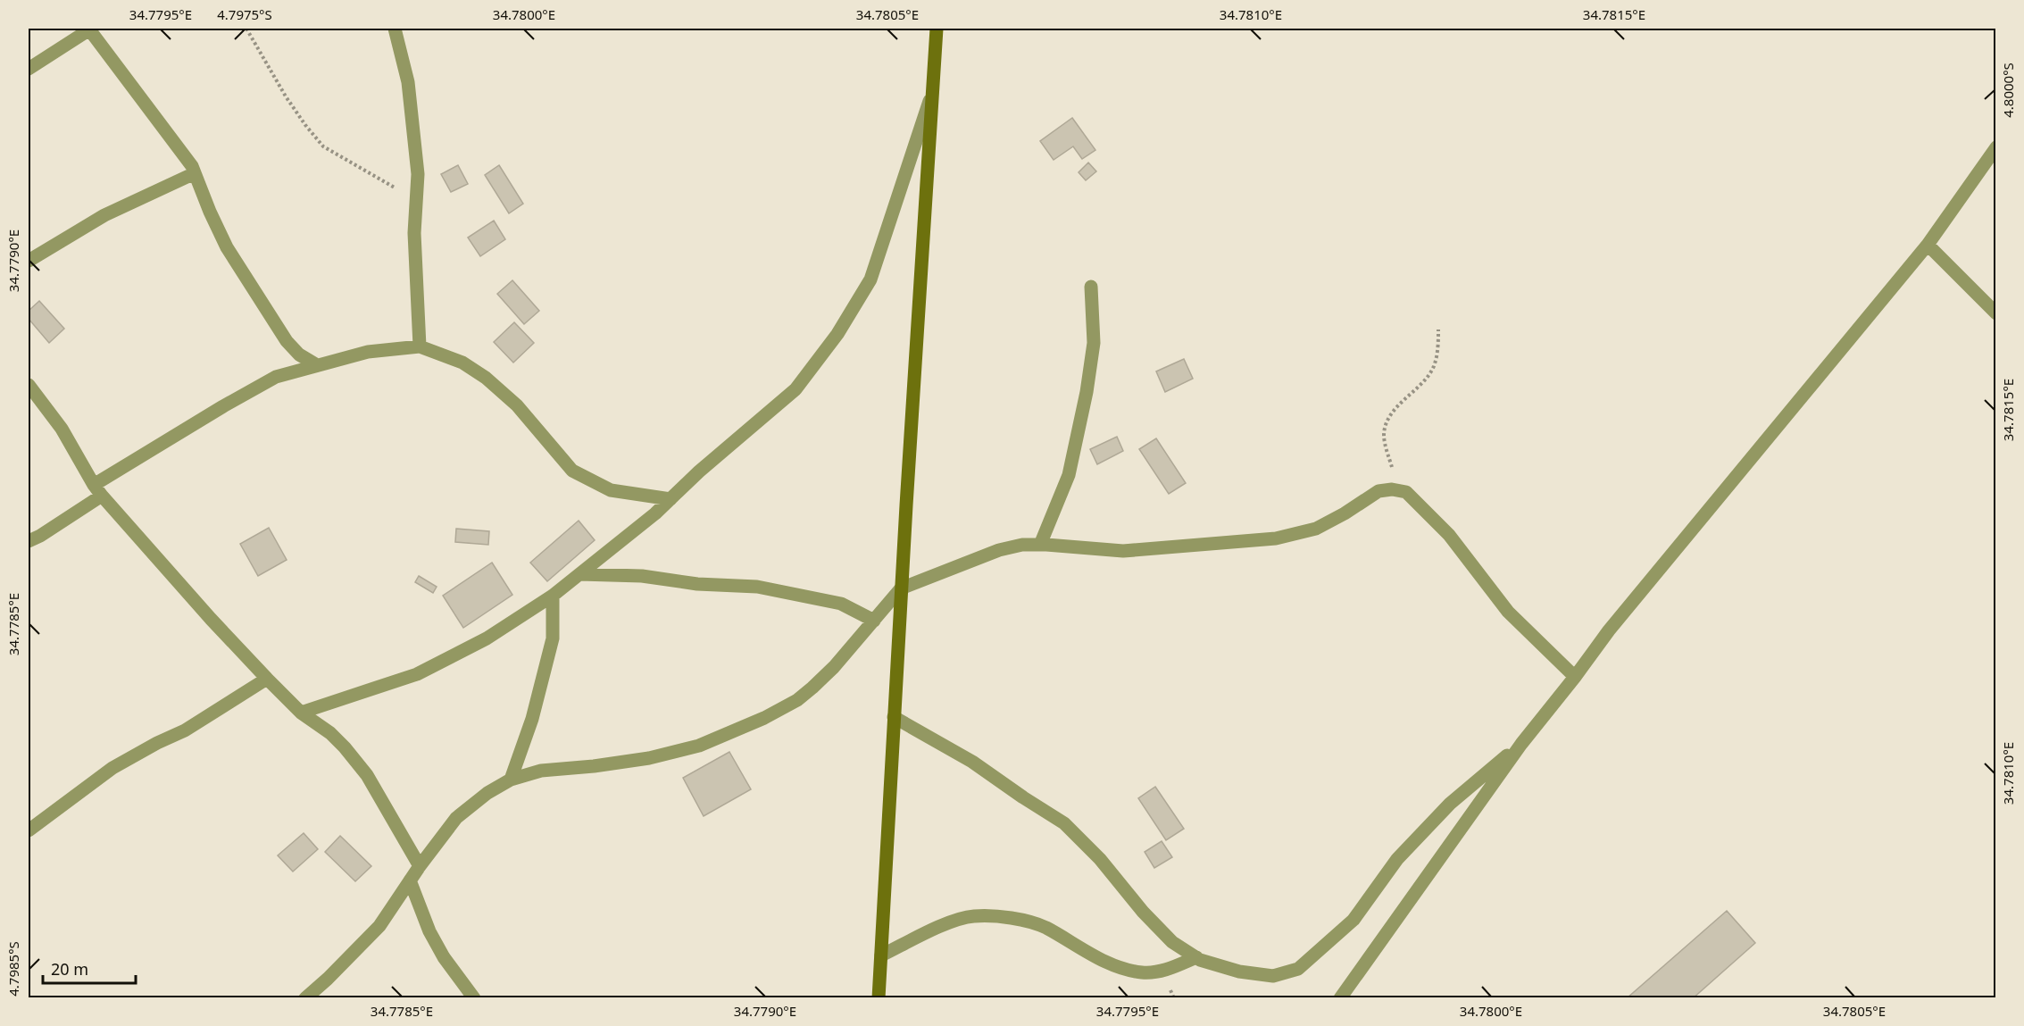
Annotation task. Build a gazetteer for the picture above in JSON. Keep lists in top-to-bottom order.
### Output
{
  "scale_bar": "20 m",
  "coordinates": [
    "34.7795°E",
    "4.7975°S",
    "34.7800°E",
    "34.7805°E",
    "34.7810°E",
    "34.7815°E",
    "4.8000°S",
    "34.7790°E",
    "34.7785°E",
    "4.7985°S"
  ]
}
